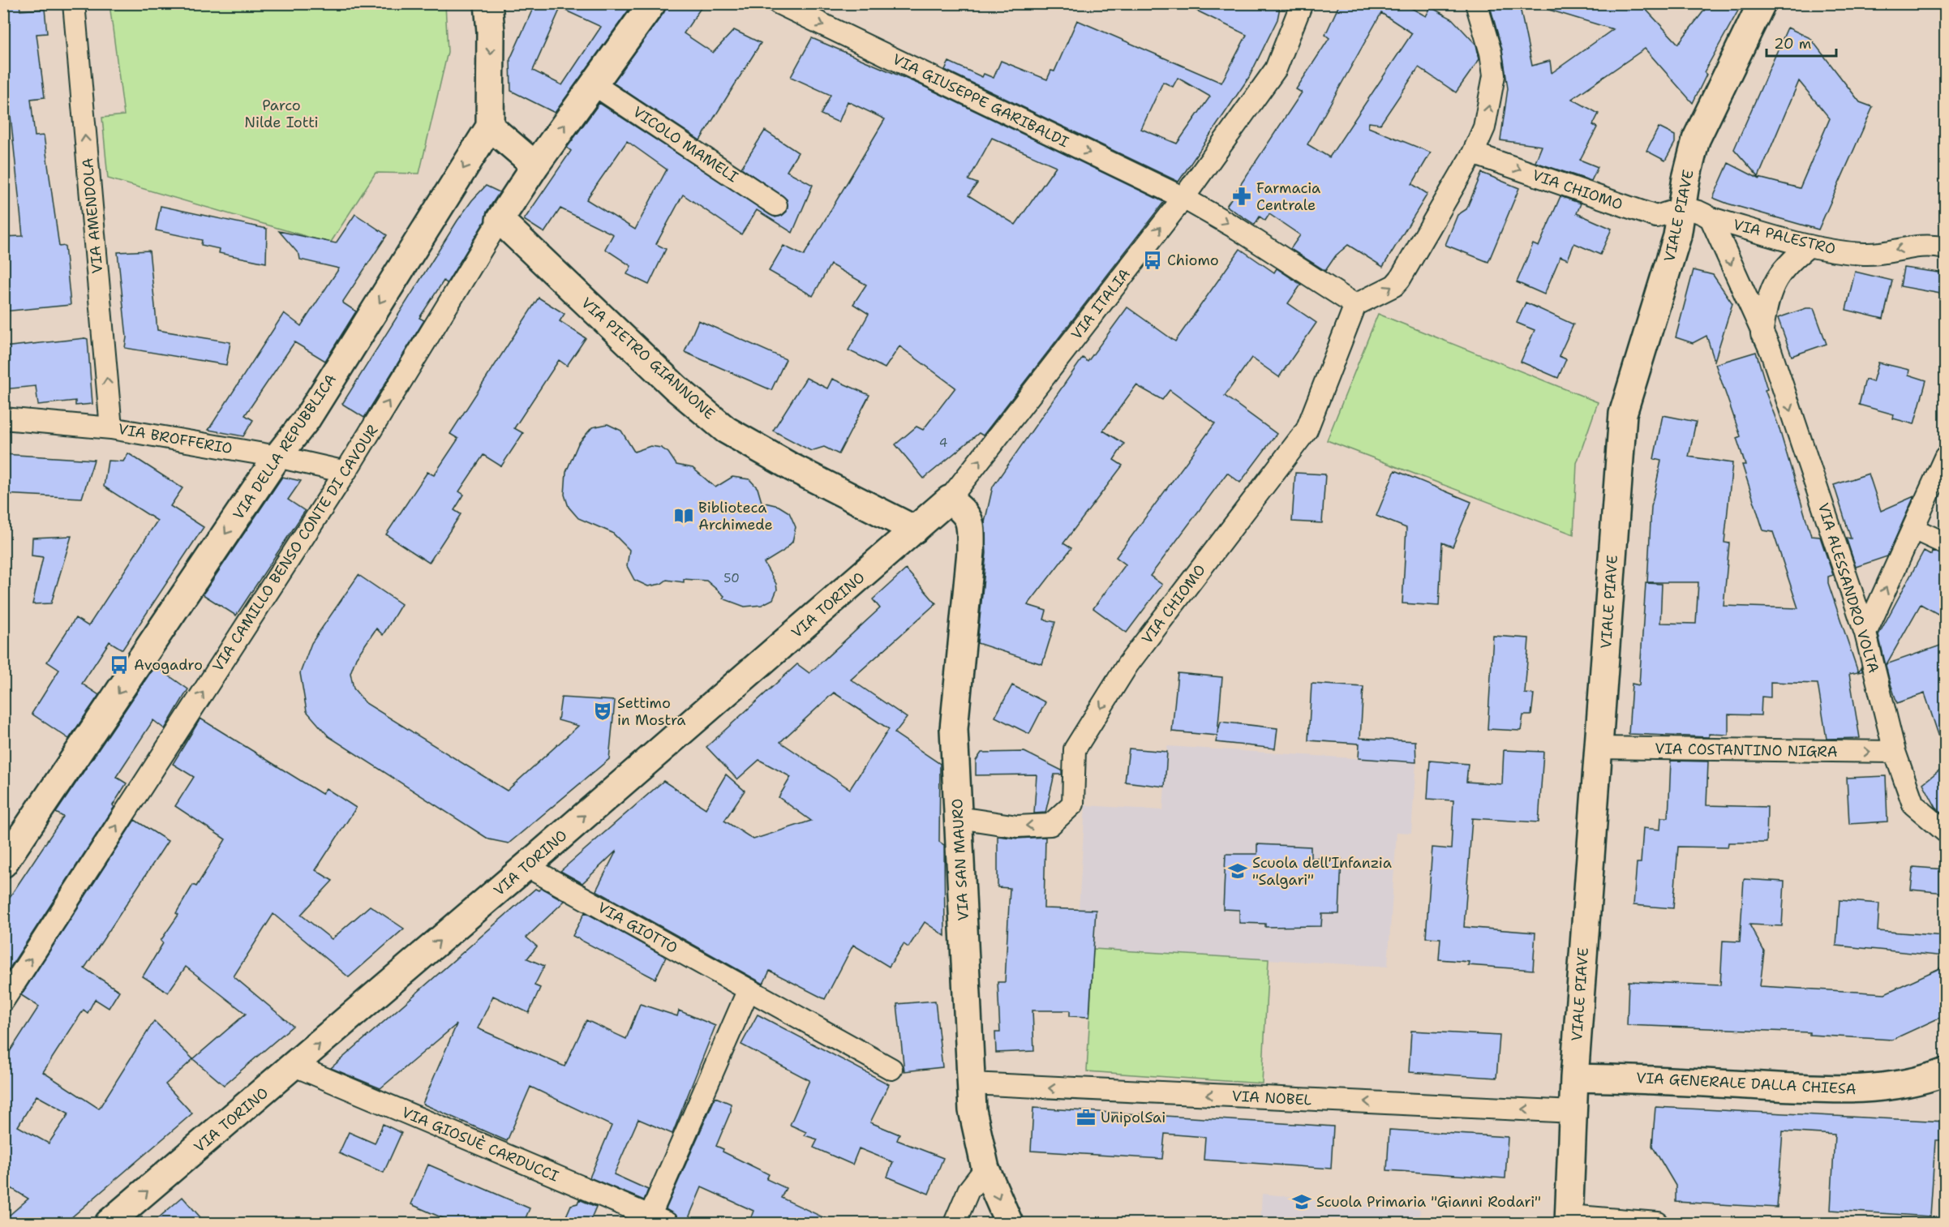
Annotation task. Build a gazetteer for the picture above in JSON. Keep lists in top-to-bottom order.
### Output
{
  "streets": {
    "street": [
      "VIA GIUSEPPE GARIBALDI",
      "VICOLO MAMELI",
      "VIA CHIOMO",
      "VIA AMENDOLA",
      "VIALE PIAVE",
      "VIA PALESTRO",
      "VIA ITALIA",
      "VIA PIETRO GIANNONE",
      "VIA BROFFERIO",
      "VIA DELLA REPUBBLICA",
      "VIA CAMILLO BENSO CONTE DI CAVOUR",
      "VIA ALESSANDRO VOLTA",
      "VIA TORINO",
      "VIA COSTANTINO NIGRA",
      "VIA SAN MAURO",
      "VIA GIOTTO",
      "VIA GENERALE DALLA CHIESA",
      "VIA NOBEL",
      "VIA GIOSUÈ CARDUCCI"
    ]
  },
  "crossings": [
    ["VIA GIUSEPPE GARIBALDI", "VIA ITALIA"],
    ["VICOLO MAMELI", "VIA CAMILLO BENSO CONTE DI CAVOUR"],
    ["VIA CHIOMO", "VIALE PIAVE"],
    ["VIA CHIOMO", "VIA PALESTRO"],
    ["VIA CHIOMO", "VIA SAN MAURO"],
    ["VIA AMENDOLA", "VIA BROFFERIO"],
    ["VIALE PIAVE", "VIA PALESTRO"],
    ["VIALE PIAVE", "VIA COSTANTINO NIGRA"],
    ["VIALE PIAVE", "VIA GENERALE DALLA CHIESA"],
    ["VIALE PIAVE", "VIA NOBEL"],
    ["VIA PALESTRO", "VIA ALESSANDRO VOLTA"],
    ["VIA ITALIA", "VIA TORINO"],
    ["VIA ITALIA", "VIA SAN MAURO"],
    ["VIA PIETRO GIANNONE", "VIA CAMILLO BENSO CONTE DI CAVOUR"],
    ["VIA PIETRO GIANNONE", "VIA TORINO"],
    ["VIA BROFFERIO", "VIA DELLA REPUBBLICA"],
    ["VIA BROFFERIO", "VIA CAMILLO BENSO CONTE DI CAVOUR"],
    ["VIA ALESSANDRO VOLTA", "VIA COSTANTINO NIGRA"],
    ["VIA TORINO", "VIA SAN MAURO"],
    ["VIA TORINO", "VIA GIOTTO"],
    ["VIA TORINO", "VIA GIOSUÈ CARDUCCI"],
    ["VIA SAN MAURO", "VIA NOBEL"]
  ],
  "one_way": [
    "VIA GIUSEPPE GARIBALDI",
    "VIA AMENDOLA",
    "VIA PALESTRO",
    "VIA ITALIA",
    "VIA DELLA REPUBBLICA",
    "VIA CAMILLO BENSO CONTE DI CAVOUR",
    "VIA ALESSANDRO VOLTA",
    "VIA TORINO",
    "VIA COSTANTINO NIGRA",
    "VIA NOBEL"
  ],
  "parks": ["Parco Nilde Iotti"],
  "places": {
    "pharmacy": ["Farmacia Centrale"],
    "bus stop": ["Chiomo", "Avogadro"],
    "library": ["Biblioteca Archimede"],
    "theatre": ["Settimo in Mostra"],
    "school or university": ["Scuola dell'Infanzia \"Salgari\"", "Scuola Primaria \"Gianni Rodari\""],
    "office": ["UnipolSai"]
  },
  "house_numbers": ["4", "50"],
  "scale_bar": "20 m"
}
